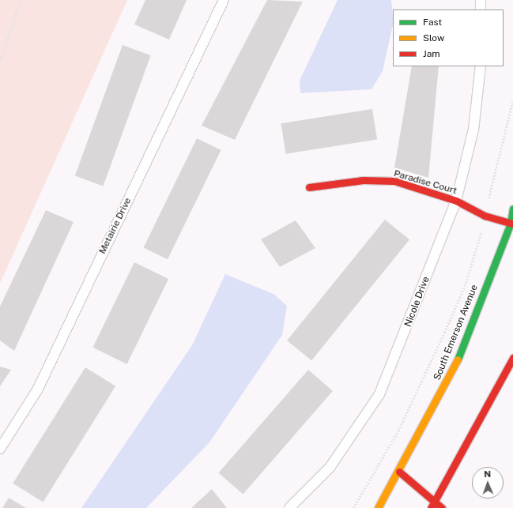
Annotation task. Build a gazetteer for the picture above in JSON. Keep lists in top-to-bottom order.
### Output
{
  "streets": {
    "main road": ["Paradise Court", "South Emerson Avenue"],
    "lane": ["Metairie Drive", "Nicole Drive"]
  },
  "crossings": [
    ["Paradise Court", "Nicole Drive"],
    ["Paradise Court", "South Emerson Avenue"]
  ],
  "legend": ["Fast", "Slow", "Jam"],
  "north": "top"
}
